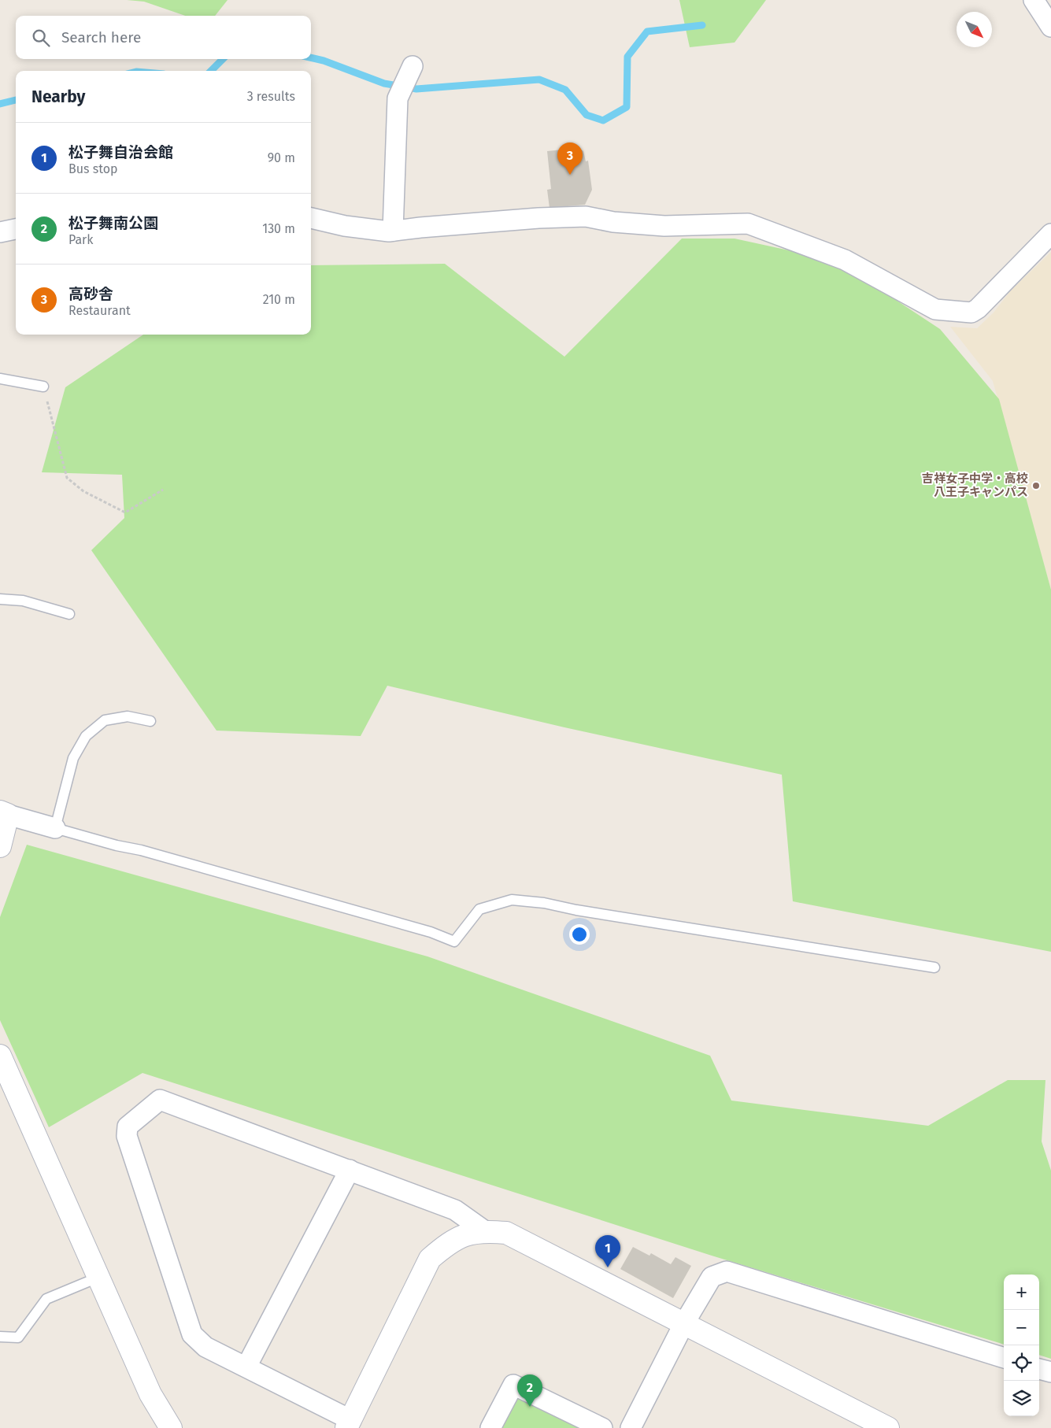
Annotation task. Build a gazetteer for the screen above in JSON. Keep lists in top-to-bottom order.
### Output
{
  "places": ["吉祥女子中学・高校 八王子キャンパス"],
  "north": "bottom right",
  "page": {
    "search": "Search here",
    "heading": ["Nearby", "3 results"],
    "list": [
      {
        "mark": "1",
        "name": "松子舞自治会館",
        "note": "Bus stop",
        "value": "90 m"
      },
      {
        "mark": "2",
        "name": "松子舞南公園",
        "note": "Park",
        "value": "130 m"
      },
      {
        "mark": "3",
        "name": "高砂舎",
        "note": "Restaurant",
        "value": "210 m"
      }
    ],
    "pins": ["3", "1", "2"],
    "map_buttons": ["+", "−"]
  }
}
